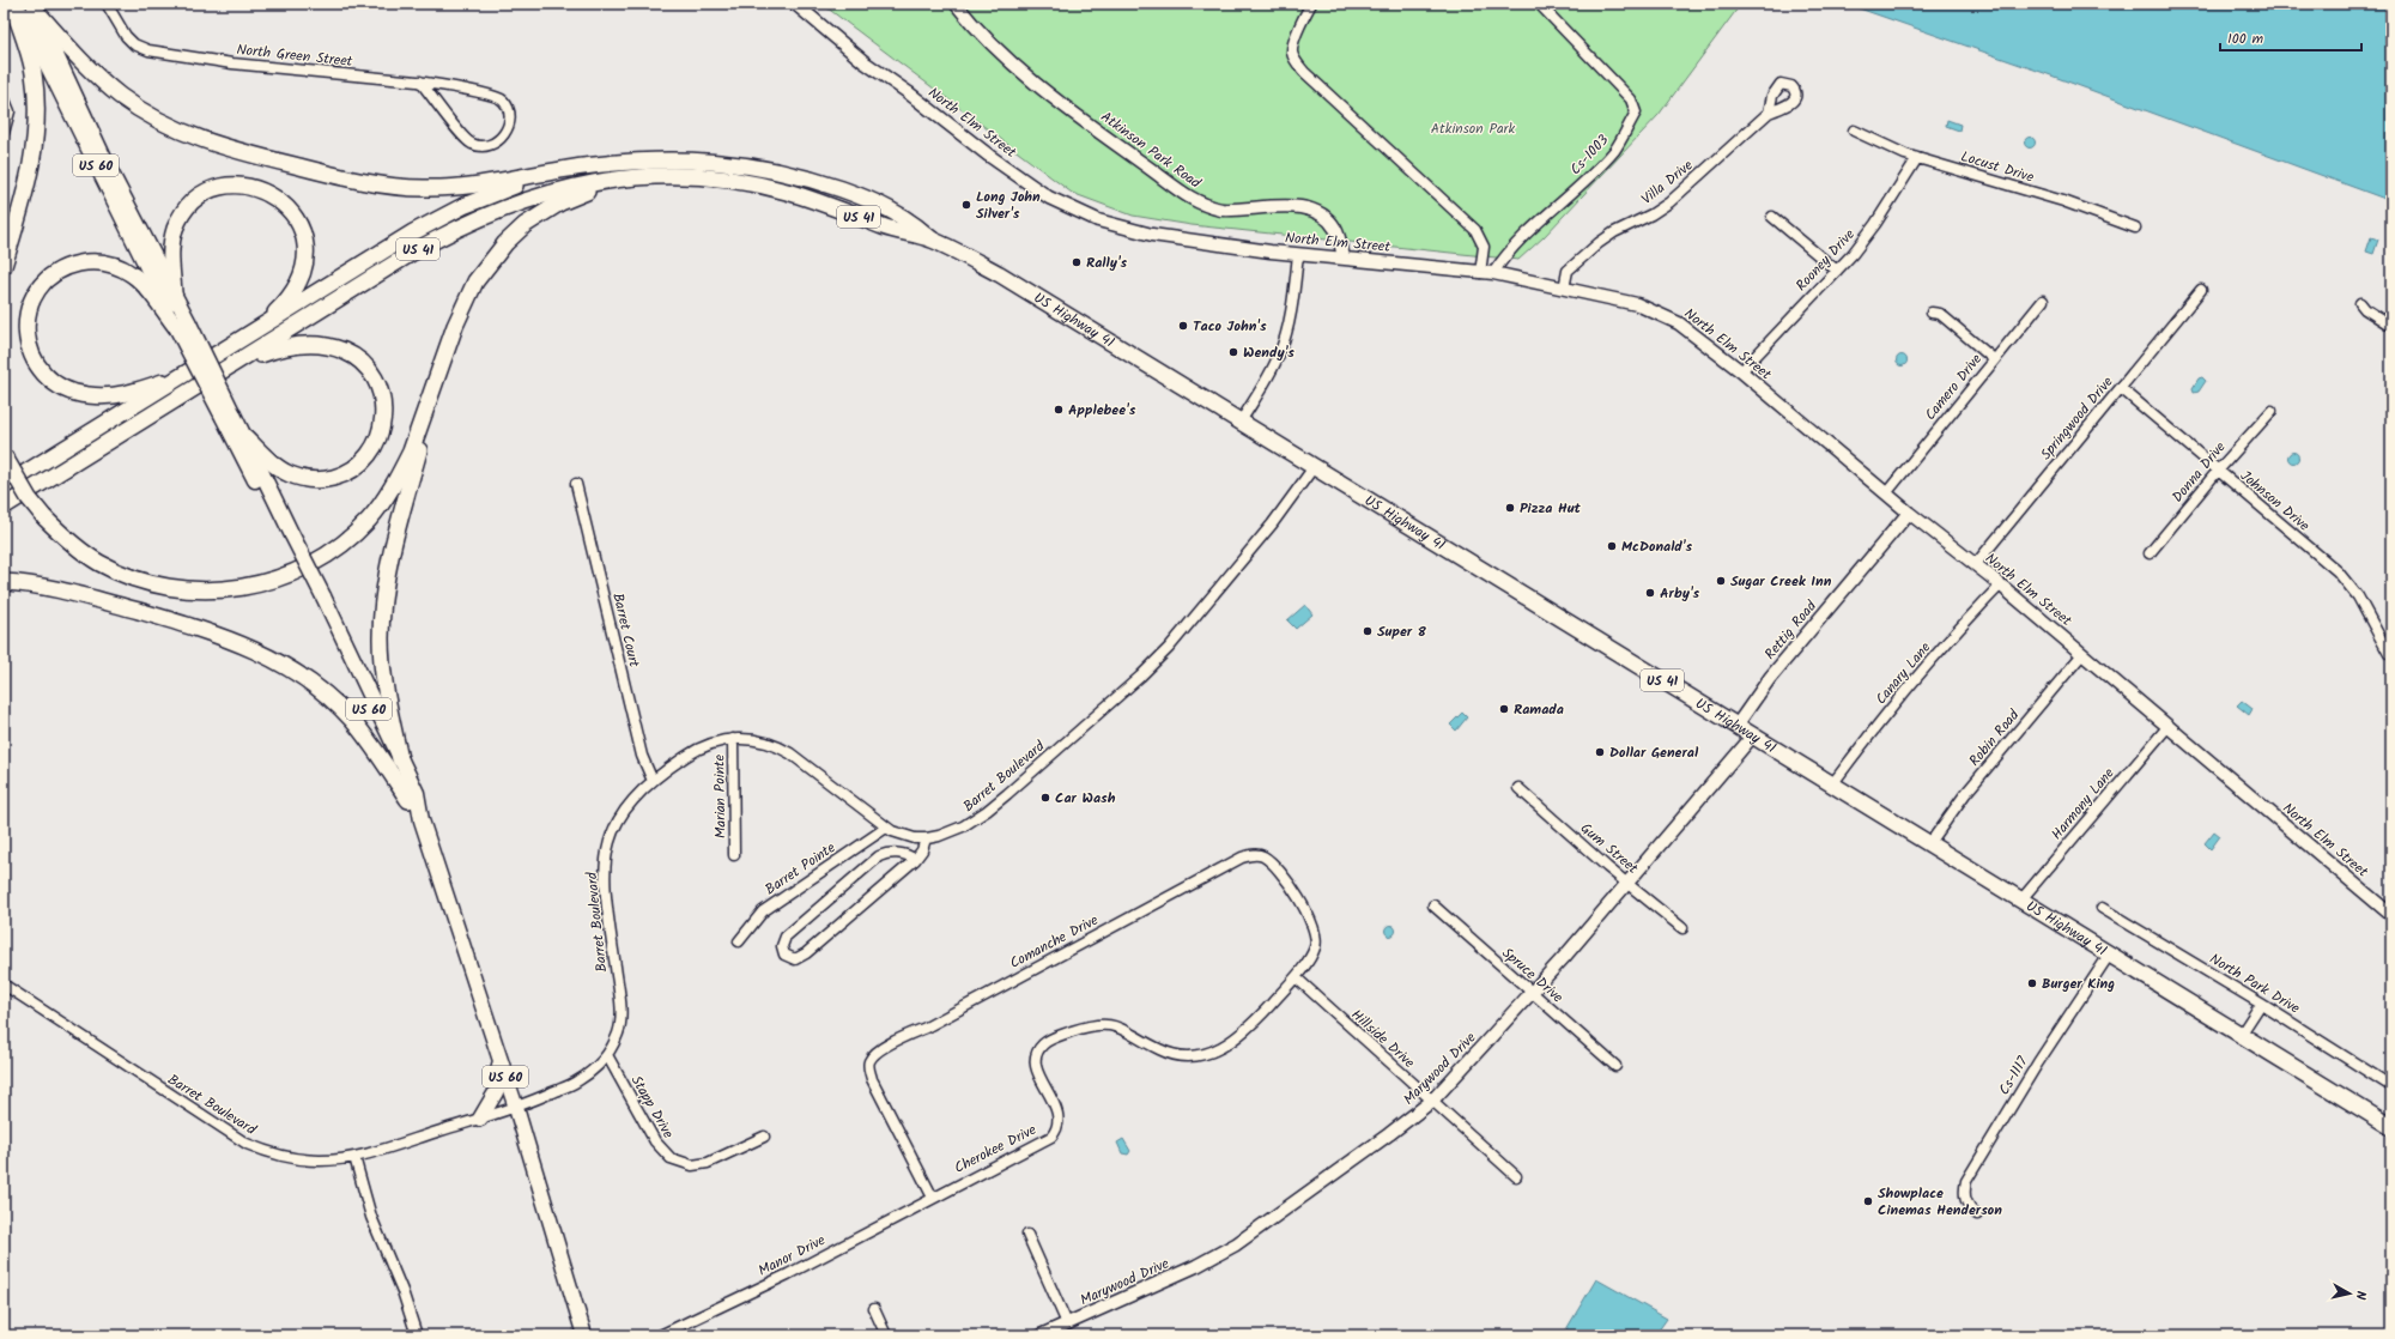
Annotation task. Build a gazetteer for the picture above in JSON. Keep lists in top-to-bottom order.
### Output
{
  "streets": {
    "highway": ["US 41", "US Highway 41"],
    "main road": ["US 60"],
    "street": [
      "North Green Street",
      "North Elm Street",
      "Atkinson Park Road",
      "Cs-1003",
      "Locust Drive",
      "Villa Drive",
      "Rooney Drive",
      "Camero Drive",
      "Springwood Drive",
      "Donna Drive",
      "Johnson Drive",
      "Barret Court",
      "Rettig Road",
      "Canary Lane",
      "Robin Road",
      "Barret Boulevard",
      "Marian Pointe",
      "Harmony Lane",
      "Gum Street",
      "Barret Pointe",
      "Comanche Drive",
      "Spruce Drive",
      "North Park Drive",
      "Hillside Drive",
      "Marywood Drive",
      "Cs-1117",
      "Stapp Drive",
      "Cherokee Drive",
      "Manor Drive"
    ]
  },
  "crossings": [
    ["North Elm Street", "Atkinson Park Road"],
    ["North Elm Street", "Cs-1003"],
    ["North Elm Street", "Villa Drive"],
    ["North Elm Street", "Rooney Drive"],
    ["North Elm Street", "Camero Drive"],
    ["North Elm Street", "Springwood Drive"],
    ["North Elm Street", "Rettig Road"],
    ["North Elm Street", "Canary Lane"],
    ["North Elm Street", "Robin Road"],
    ["North Elm Street", "Harmony Lane"],
    ["US 60", "Barret Boulevard"],
    ["Locust Drive", "Rooney Drive"],
    ["US 41", "US Highway 41"],
    ["US Highway 41", "Rettig Road"],
    ["US Highway 41", "Canary Lane"],
    ["US Highway 41", "Robin Road"],
    ["US Highway 41", "Barret Boulevard"],
    ["US Highway 41", "Harmony Lane"],
    ["US Highway 41", "Marywood Drive"],
    ["US Highway 41", "Cs-1117"],
    ["Springwood Drive", "Johnson Drive"],
    ["Donna Drive", "Johnson Drive"],
    ["Barret Court", "Barret Boulevard"],
    ["Barret Boulevard", "Marian Pointe"],
    ["Barret Boulevard", "Barret Pointe"],
    ["Barret Boulevard", "Stapp Drive"],
    ["Gum Street", "Marywood Drive"],
    ["Comanche Drive", "Hillside Drive"],
    ["Comanche Drive", "Cherokee Drive"],
    ["Comanche Drive", "Manor Drive"],
    ["Spruce Drive", "Marywood Drive"],
    ["Hillside Drive", "Marywood Drive"],
    ["Hillside Drive", "Cherokee Drive"],
    ["Cherokee Drive", "Manor Drive"]
  ],
  "parks": ["Atkinson Park"],
  "places": [
    "Long John Silver's",
    "Rally's",
    "Taco John's",
    "Wendy's",
    "Applebee's",
    "Pizza Hut",
    "McDonald's",
    "Sugar Creek Inn",
    "Arby's",
    "Super 8",
    "Ramada",
    "Dollar General",
    "Car Wash",
    "Burger King",
    "Showplace Cinemas Henderson"
  ],
  "scale_bar": "100 m",
  "north": "right"
}
